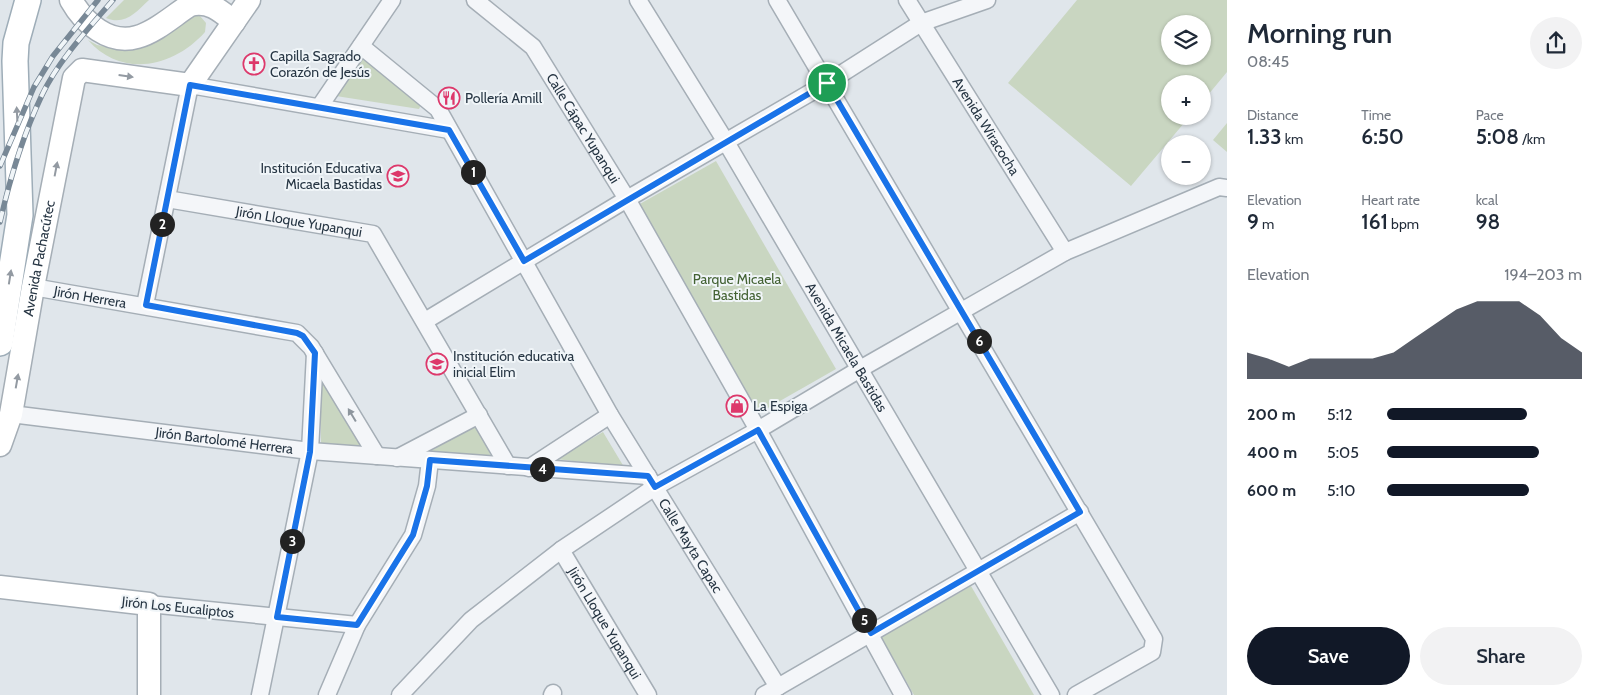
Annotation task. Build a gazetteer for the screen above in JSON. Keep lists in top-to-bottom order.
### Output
{
  "streets": {
    "main road": ["Avenida Pachacútec"],
    "street": [
      "Avenida Wiracocha",
      "Calle Cápac Yupanqui",
      "Jirón Lloque Yupanqui",
      "Jirón Herrera",
      "Avenida Micaela Bastidas",
      "Jirón Bartolomé Herrera",
      "Calle Mayta Capac",
      "Jirón Los Eucaliptos"
    ]
  },
  "crossings": [
    ["Jirón Lloque Yupanqui", "Jirón Bartolomé Herrera"],
    ["Avenida Pachacútec", "Jirón Herrera"],
    ["Avenida Pachacútec", "Jirón Bartolomé Herrera"],
    ["Jirón Herrera", "Jirón Bartolomé Herrera"],
    ["Jirón Bartolomé Herrera", "Calle Mayta Capac"]
  ],
  "one_way": ["Avenida Pachacútec"],
  "parks": ["Parque Micaela Bastidas"],
  "places": {
    "church": ["Capilla Sagrado Corazón de Jesús"],
    "restaurant": ["Pollería Amill"],
    "school or university": ["Institución Educativa Micaela Bastidas", "Institución educativa inicial Elim"],
    "shop": ["La Espiga"]
  },
  "page": {
    "heading": ["Morning run", "08:45"],
    "map_buttons": ["+", "−"],
    "stats": [
      ["Distance", "1.33 km"],
      ["Time", "6:50"],
      ["Pace", "5:08 /km"],
      ["Elevation", "9 m"],
      ["Heart rate", "161 bpm"],
      ["kcal", "98"]
    ],
    "pins": [
      "1",
      "2",
      "6",
      "4",
      "3",
      "5"
    ],
    "chart": ["Elevation", "194–203 m"],
    "list": [
      {
        "name": "200 m",
        "note": "5:12"
      },
      {
        "name": "400 m",
        "note": "5:05"
      },
      {
        "name": "600 m",
        "note": "5:10"
      }
    ],
    "buttons": ["Save", "Share"]
  }
}
